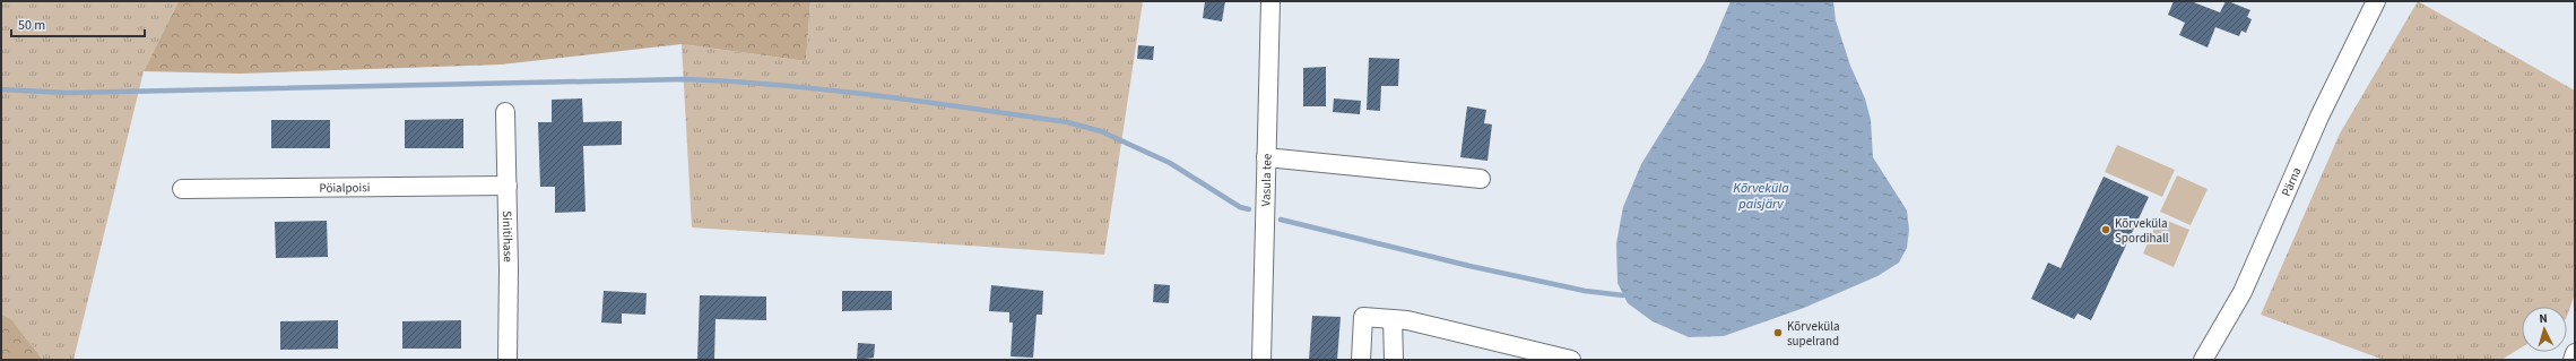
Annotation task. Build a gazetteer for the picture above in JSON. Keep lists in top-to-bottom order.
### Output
{
  "streets": {
    "street": [
      "Vasula tee",
      "Pärna",
      "Pöialpoisi",
      "Sinitihase"
    ]
  },
  "crossings": [
    ["Pöialpoisi", "Sinitihase"]
  ],
  "water": ["Kõrveküla paisjärv"],
  "places": ["Kõrveküla Spordihall", "Kõrveküla supelrand"],
  "scale_bar": "50 m",
  "north": "top"
}
